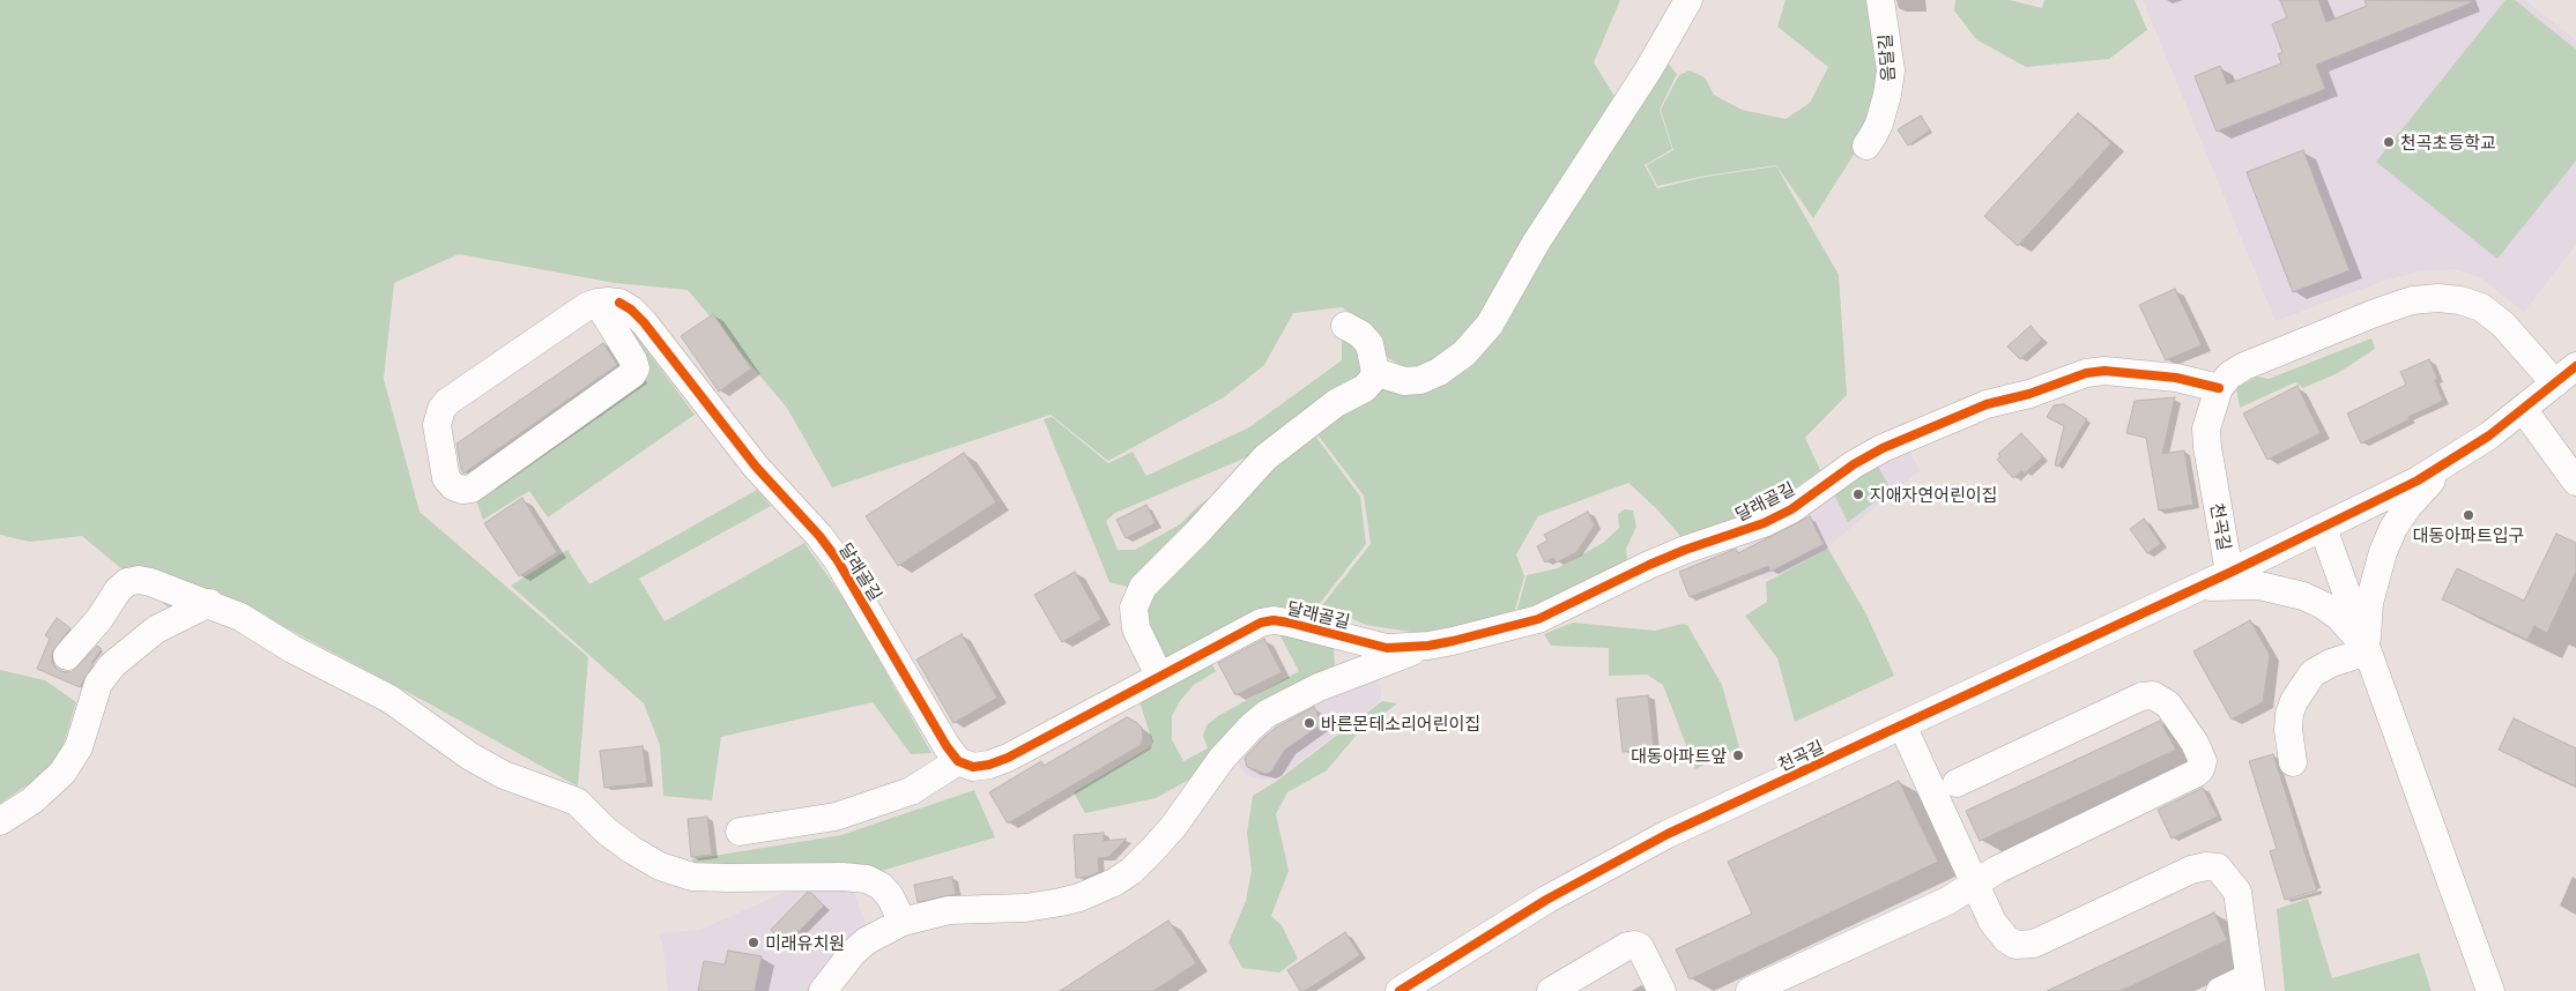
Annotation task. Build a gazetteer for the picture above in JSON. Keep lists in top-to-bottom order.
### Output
{
  "streets": {
    "street": ["음달길", "달래골길", "천곡길"]
  },
  "crossings": [
    ["달래골길", "천곡길"]
  ],
  "places": [
    "천곡초등학교",
    "지애자연어린이집",
    "대동아파트입구",
    "바른몬테소리어린이집",
    "대동아파트앞",
    "미래유치원"
  ]
}
